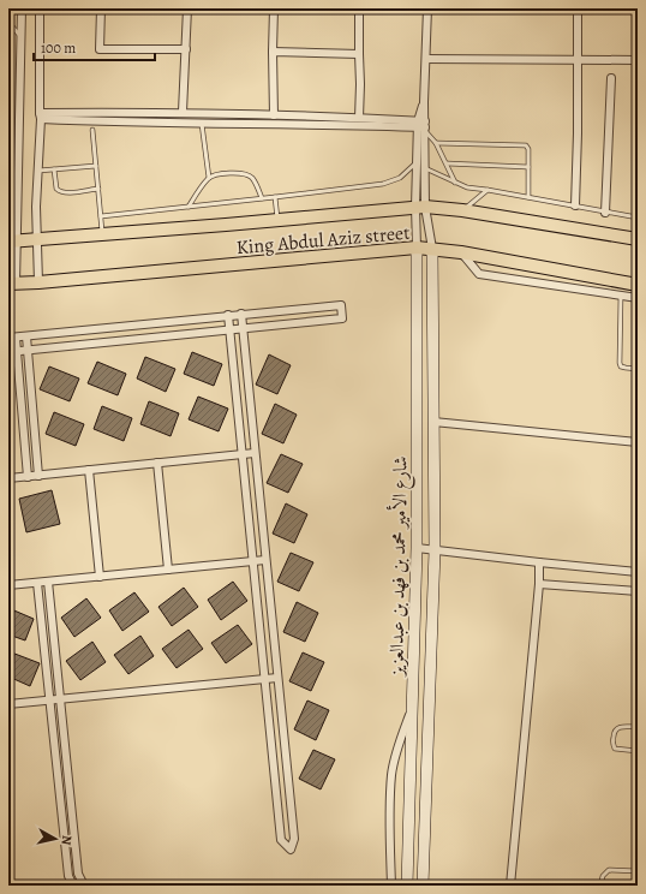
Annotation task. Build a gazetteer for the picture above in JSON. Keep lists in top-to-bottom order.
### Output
{
  "streets": {
    "main road": ["King Abdul Aziz street", "شارع الأمير محمد بن فهد بن عبدالعزيز"]
  },
  "crossings": [
    ["King Abdul Aziz street", "شارع الأمير محمد بن فهد بن عبدالعزيز"]
  ],
  "scale_bar": "100 m",
  "north": "right"
}
